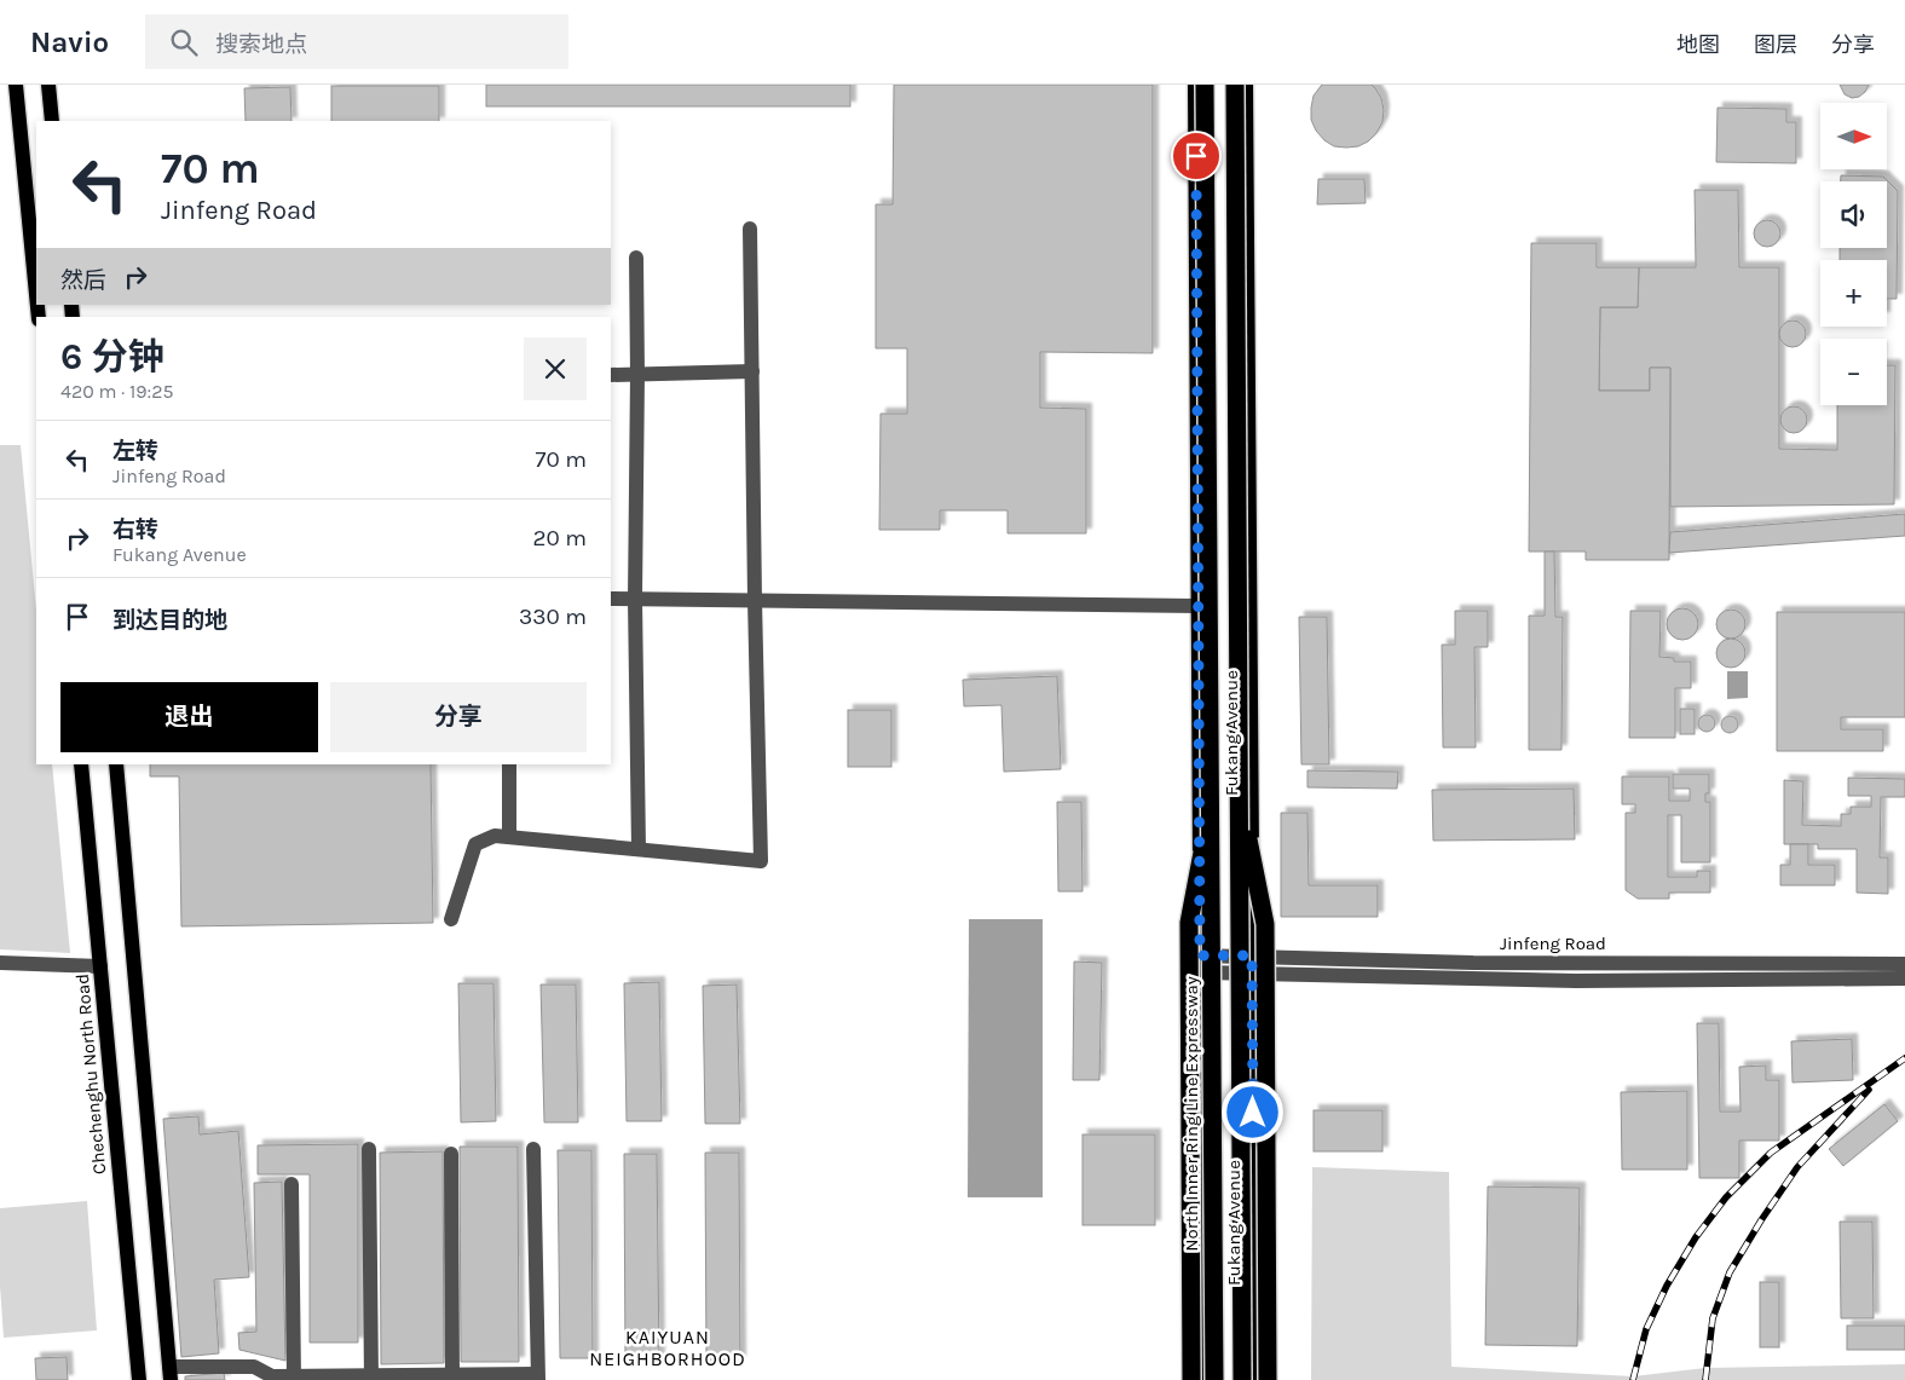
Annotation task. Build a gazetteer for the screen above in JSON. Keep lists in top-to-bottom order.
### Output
{
  "streets": {
    "highway": ["North Inner Ring Line Expressway"],
    "main road": ["Fukang Avenue", "Chechenghu North Road"],
    "street": ["Jinfeng Road"]
  },
  "crossings": [
    ["Fukang Avenue", "Jinfeng Road"]
  ],
  "districts": ["KAIYUAN NEIGHBORHOOD"],
  "north": "right",
  "page": {
    "header": "Navio",
    "search": "搜索地点",
    "nav": ["地图", "图层", "分享"],
    "map_buttons": ["+", "−"],
    "turn": ["70 m", "Jinfeng Road"],
    "then": "然后",
    "heading": ["6 分钟", "420 m · 19:25"],
    "list": [
      {
        "name": "左转",
        "note": "Jinfeng Road",
        "value": "70 m"
      },
      {
        "name": "右转",
        "note": "Fukang Avenue",
        "value": "20 m"
      },
      {
        "name": "到达目的地",
        "value": "330 m"
      }
    ],
    "buttons": ["退出", "分享"]
  }
}
